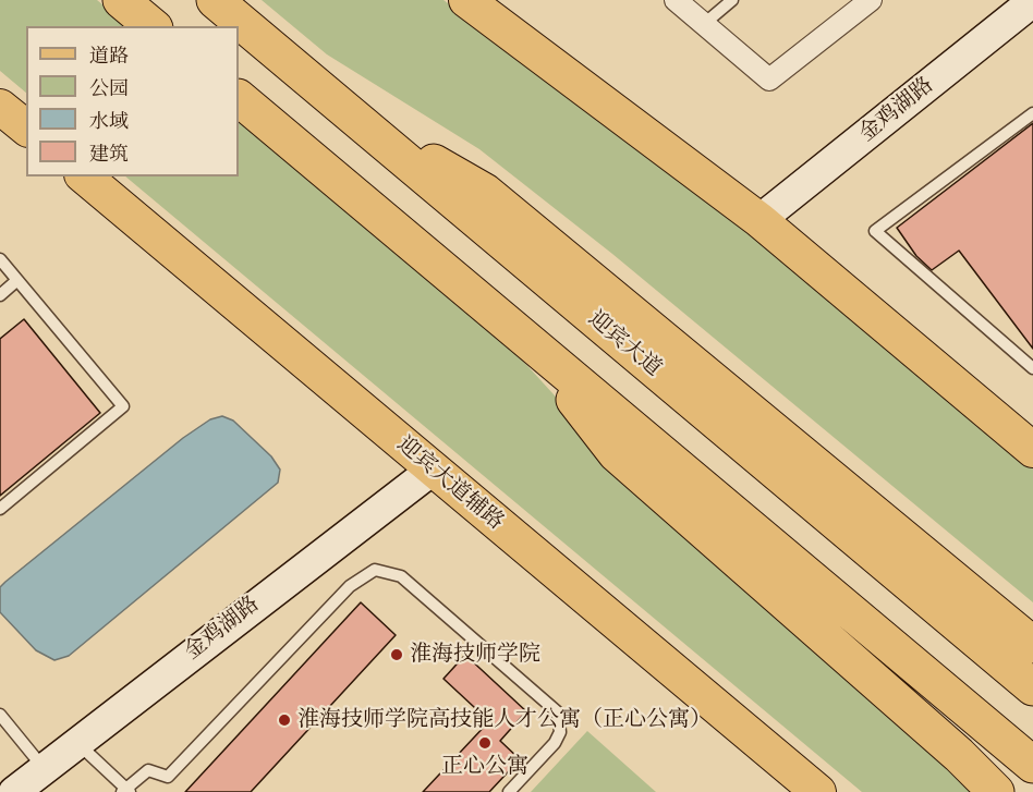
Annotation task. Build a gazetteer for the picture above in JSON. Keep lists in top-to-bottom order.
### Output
{
  "streets": {
    "highway": ["迎宾大道"],
    "main road": ["迎宾大道辅路"],
    "street": ["金鸡湖路"]
  },
  "crossings": [
    ["金鸡湖路", "迎宾大道辅路"]
  ],
  "places": ["淮海技师学院", "淮海技师学院高技能人才公寓（正心公寓）", "正心公寓"],
  "legend": [
    "道路",
    "公园",
    "水域",
    "建筑"
  ]
}
